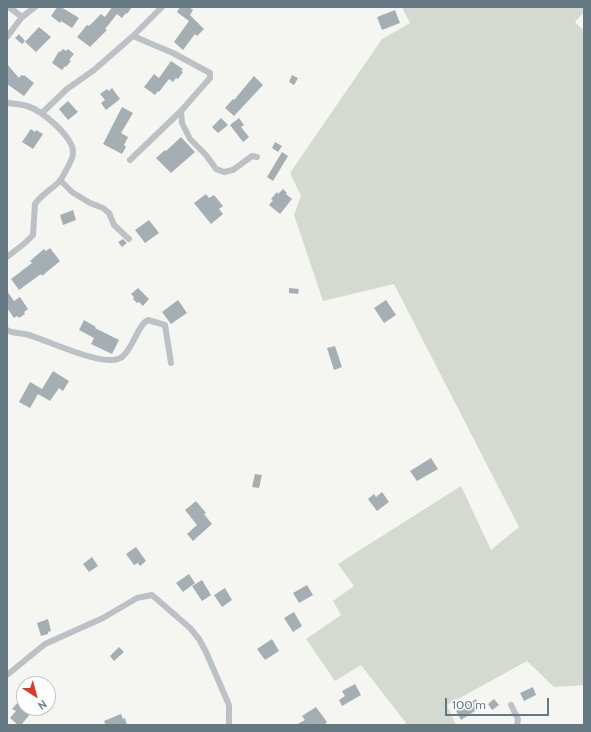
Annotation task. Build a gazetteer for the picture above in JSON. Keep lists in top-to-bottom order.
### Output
{
  "scale_bar": "100 m",
  "north": "bottom right"
}
